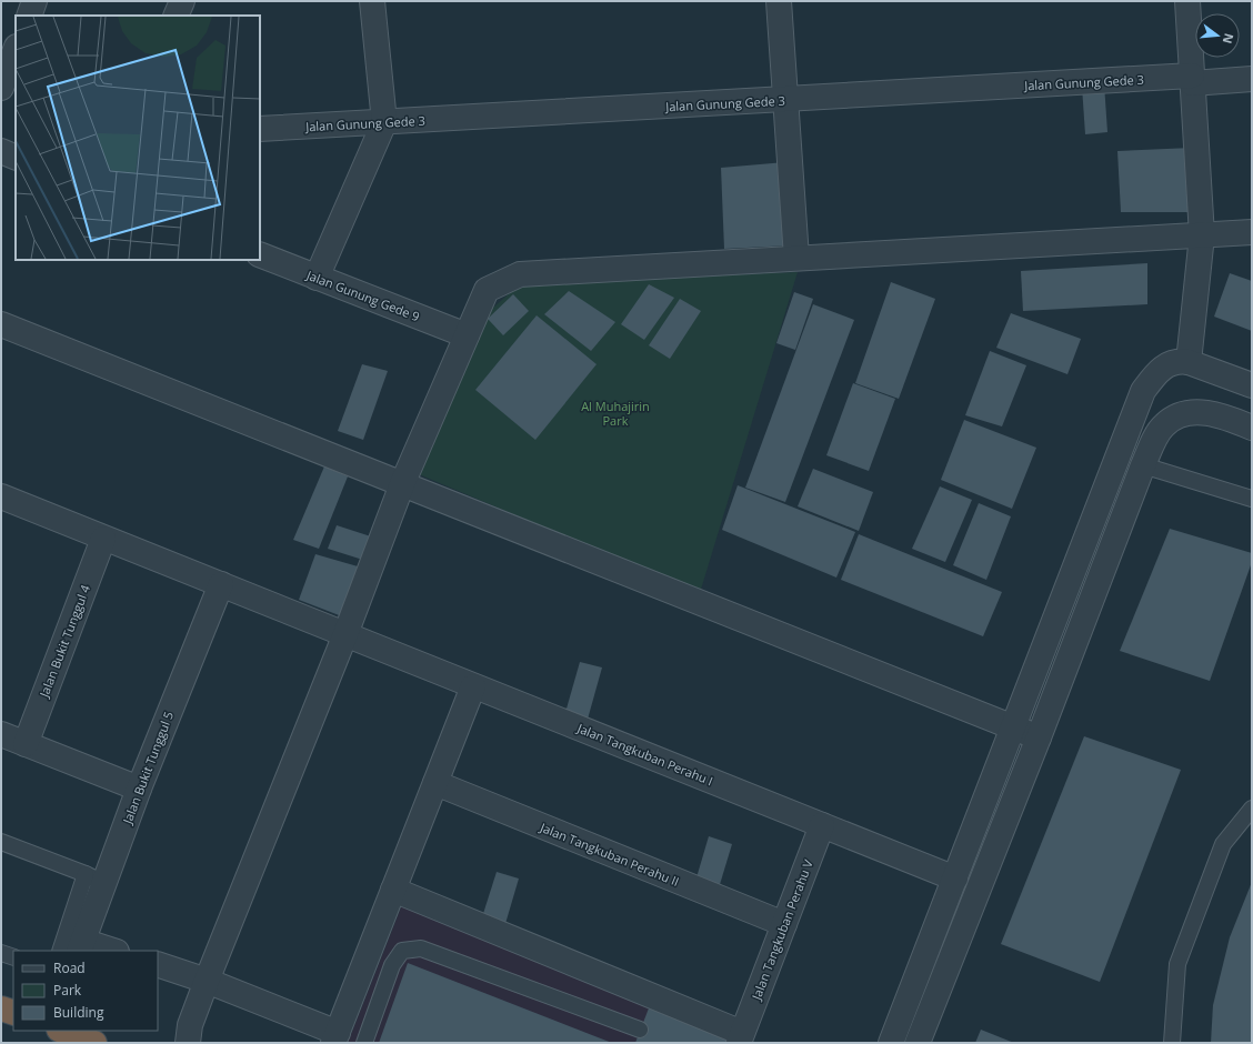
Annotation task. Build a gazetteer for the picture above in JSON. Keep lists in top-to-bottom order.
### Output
{
  "streets": {
    "street": [
      "Jalan Gunung Gede 3",
      "Jalan Gunung Gede 9",
      "Jalan Bukit Tunggul 4",
      "Jalan Tangkuban Perahu I",
      "Jalan Bukit Tunggul 5",
      "Jalan Tangkuban Perahu II",
      "Jalan Tangkuban Perahu V"
    ]
  },
  "crossings": [
    ["Jalan Bukit Tunggul 4", "Jalan Tangkuban Perahu I"],
    ["Jalan Tangkuban Perahu I", "Jalan Bukit Tunggul 5"],
    ["Jalan Tangkuban Perahu I", "Jalan Tangkuban Perahu V"],
    ["Jalan Tangkuban Perahu II", "Jalan Tangkuban Perahu V"]
  ],
  "parks": ["Al Muhajirin Park"],
  "legend": ["Road", "Park", "Building"],
  "north": "right"
}
